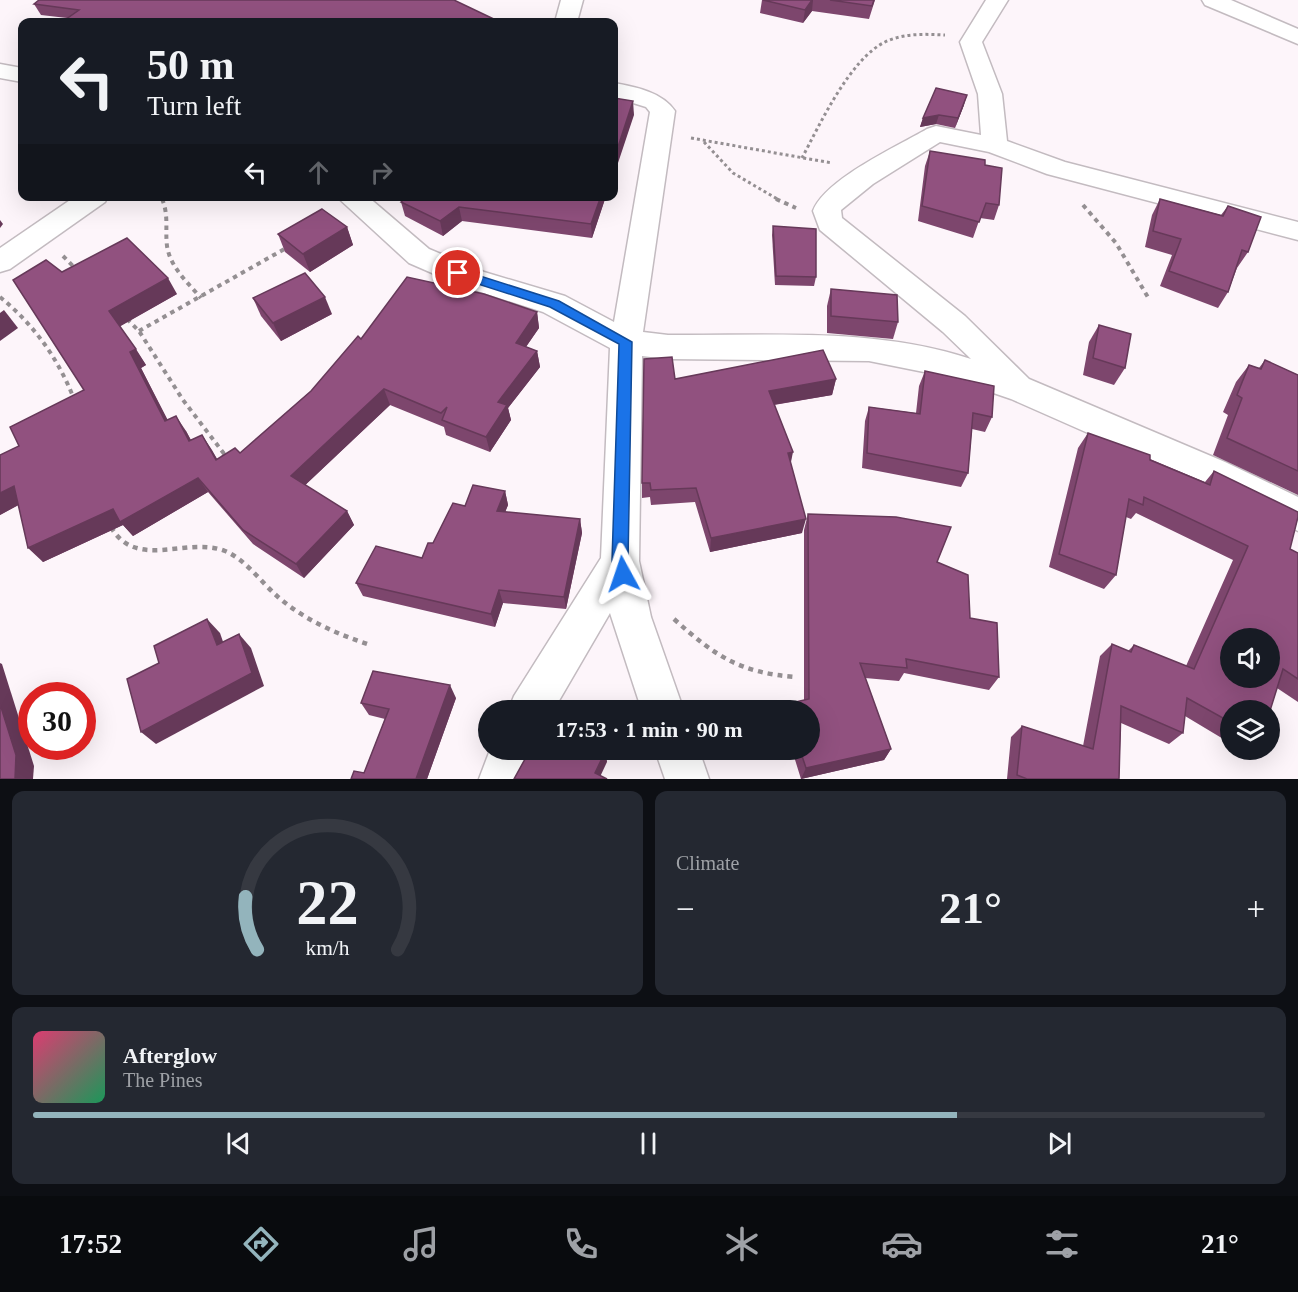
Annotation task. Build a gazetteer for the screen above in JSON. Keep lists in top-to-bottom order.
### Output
{
  "page": {
    "turn": ["50 m", "Turn left"],
    "limit": "30",
    "trip": "17:53 · 1 min · 90 m",
    "tile": "Climate",
    "heat": ["−", "21°", "+"],
    "song": ["Afterglow", "The Pines"],
    "tabs": ["17:52", "21°"],
    "gauge": ["22", "km/h"]
  }
}
